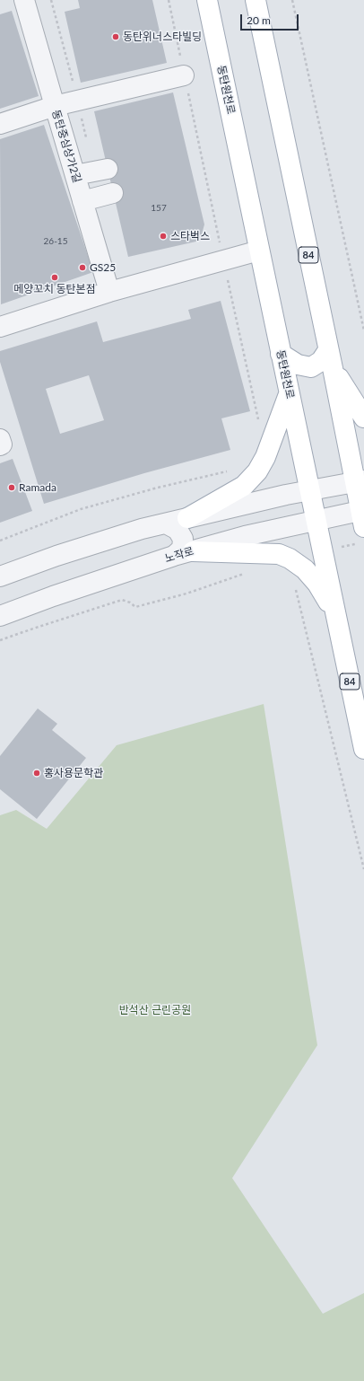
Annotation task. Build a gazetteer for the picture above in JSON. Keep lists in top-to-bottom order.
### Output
{
  "streets": {
    "main road": ["동탄원천로", "84"],
    "street": ["동탄중심상가2길", "노작로"]
  },
  "crossings": [
    ["동탄원천로", "노작로"],
    ["84", "노작로"]
  ],
  "parks": ["반석산 근린공원"],
  "places": [
    "동탄위너스타빌딩",
    "스타벅스",
    "GS25",
    "메양꼬치 동탄본점",
    "Ramada",
    "홍사용문학관"
  ],
  "house_numbers": ["157", "26-15"],
  "scale_bar": "20 m"
}
